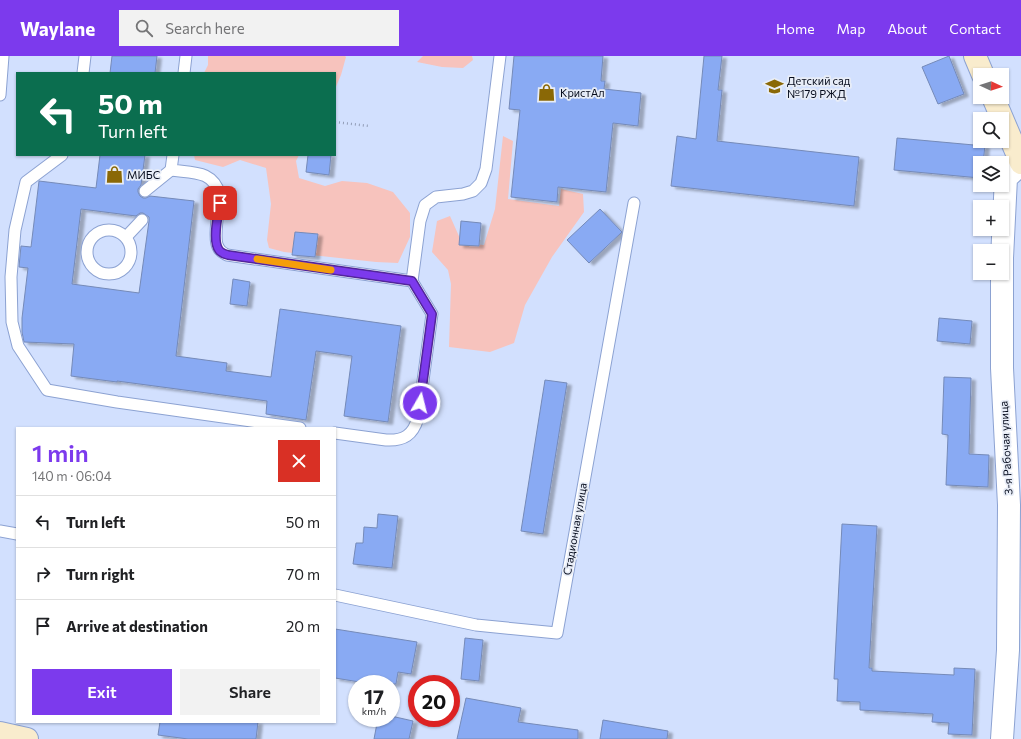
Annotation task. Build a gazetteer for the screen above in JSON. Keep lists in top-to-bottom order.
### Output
{
  "streets": {
    "street": ["3-я Рабочая улица"],
    "lane": ["Стадионная улица"]
  },
  "places": {
    "school or university": ["Детский сад №179 РЖД"],
    "shop": ["КристАл", "МИБС"]
  },
  "north": "right",
  "page": {
    "header": "Waylane",
    "search": "Search here",
    "nav": [
      "Home",
      "Map",
      "About",
      "Contact"
    ],
    "map_buttons": ["+", "−"],
    "turn": ["50 m", "Turn left"],
    "heading": ["1 min", "140 m · 06:04"],
    "list": [
      {
        "name": "Turn left",
        "value": "50 m"
      },
      {
        "name": "Turn right",
        "value": "70 m"
      },
      {
        "name": "Arrive at destination",
        "value": "20 m"
      }
    ],
    "buttons": ["Exit", "Share"],
    "speed": "17 km/h",
    "limit": "20"
  }
}
